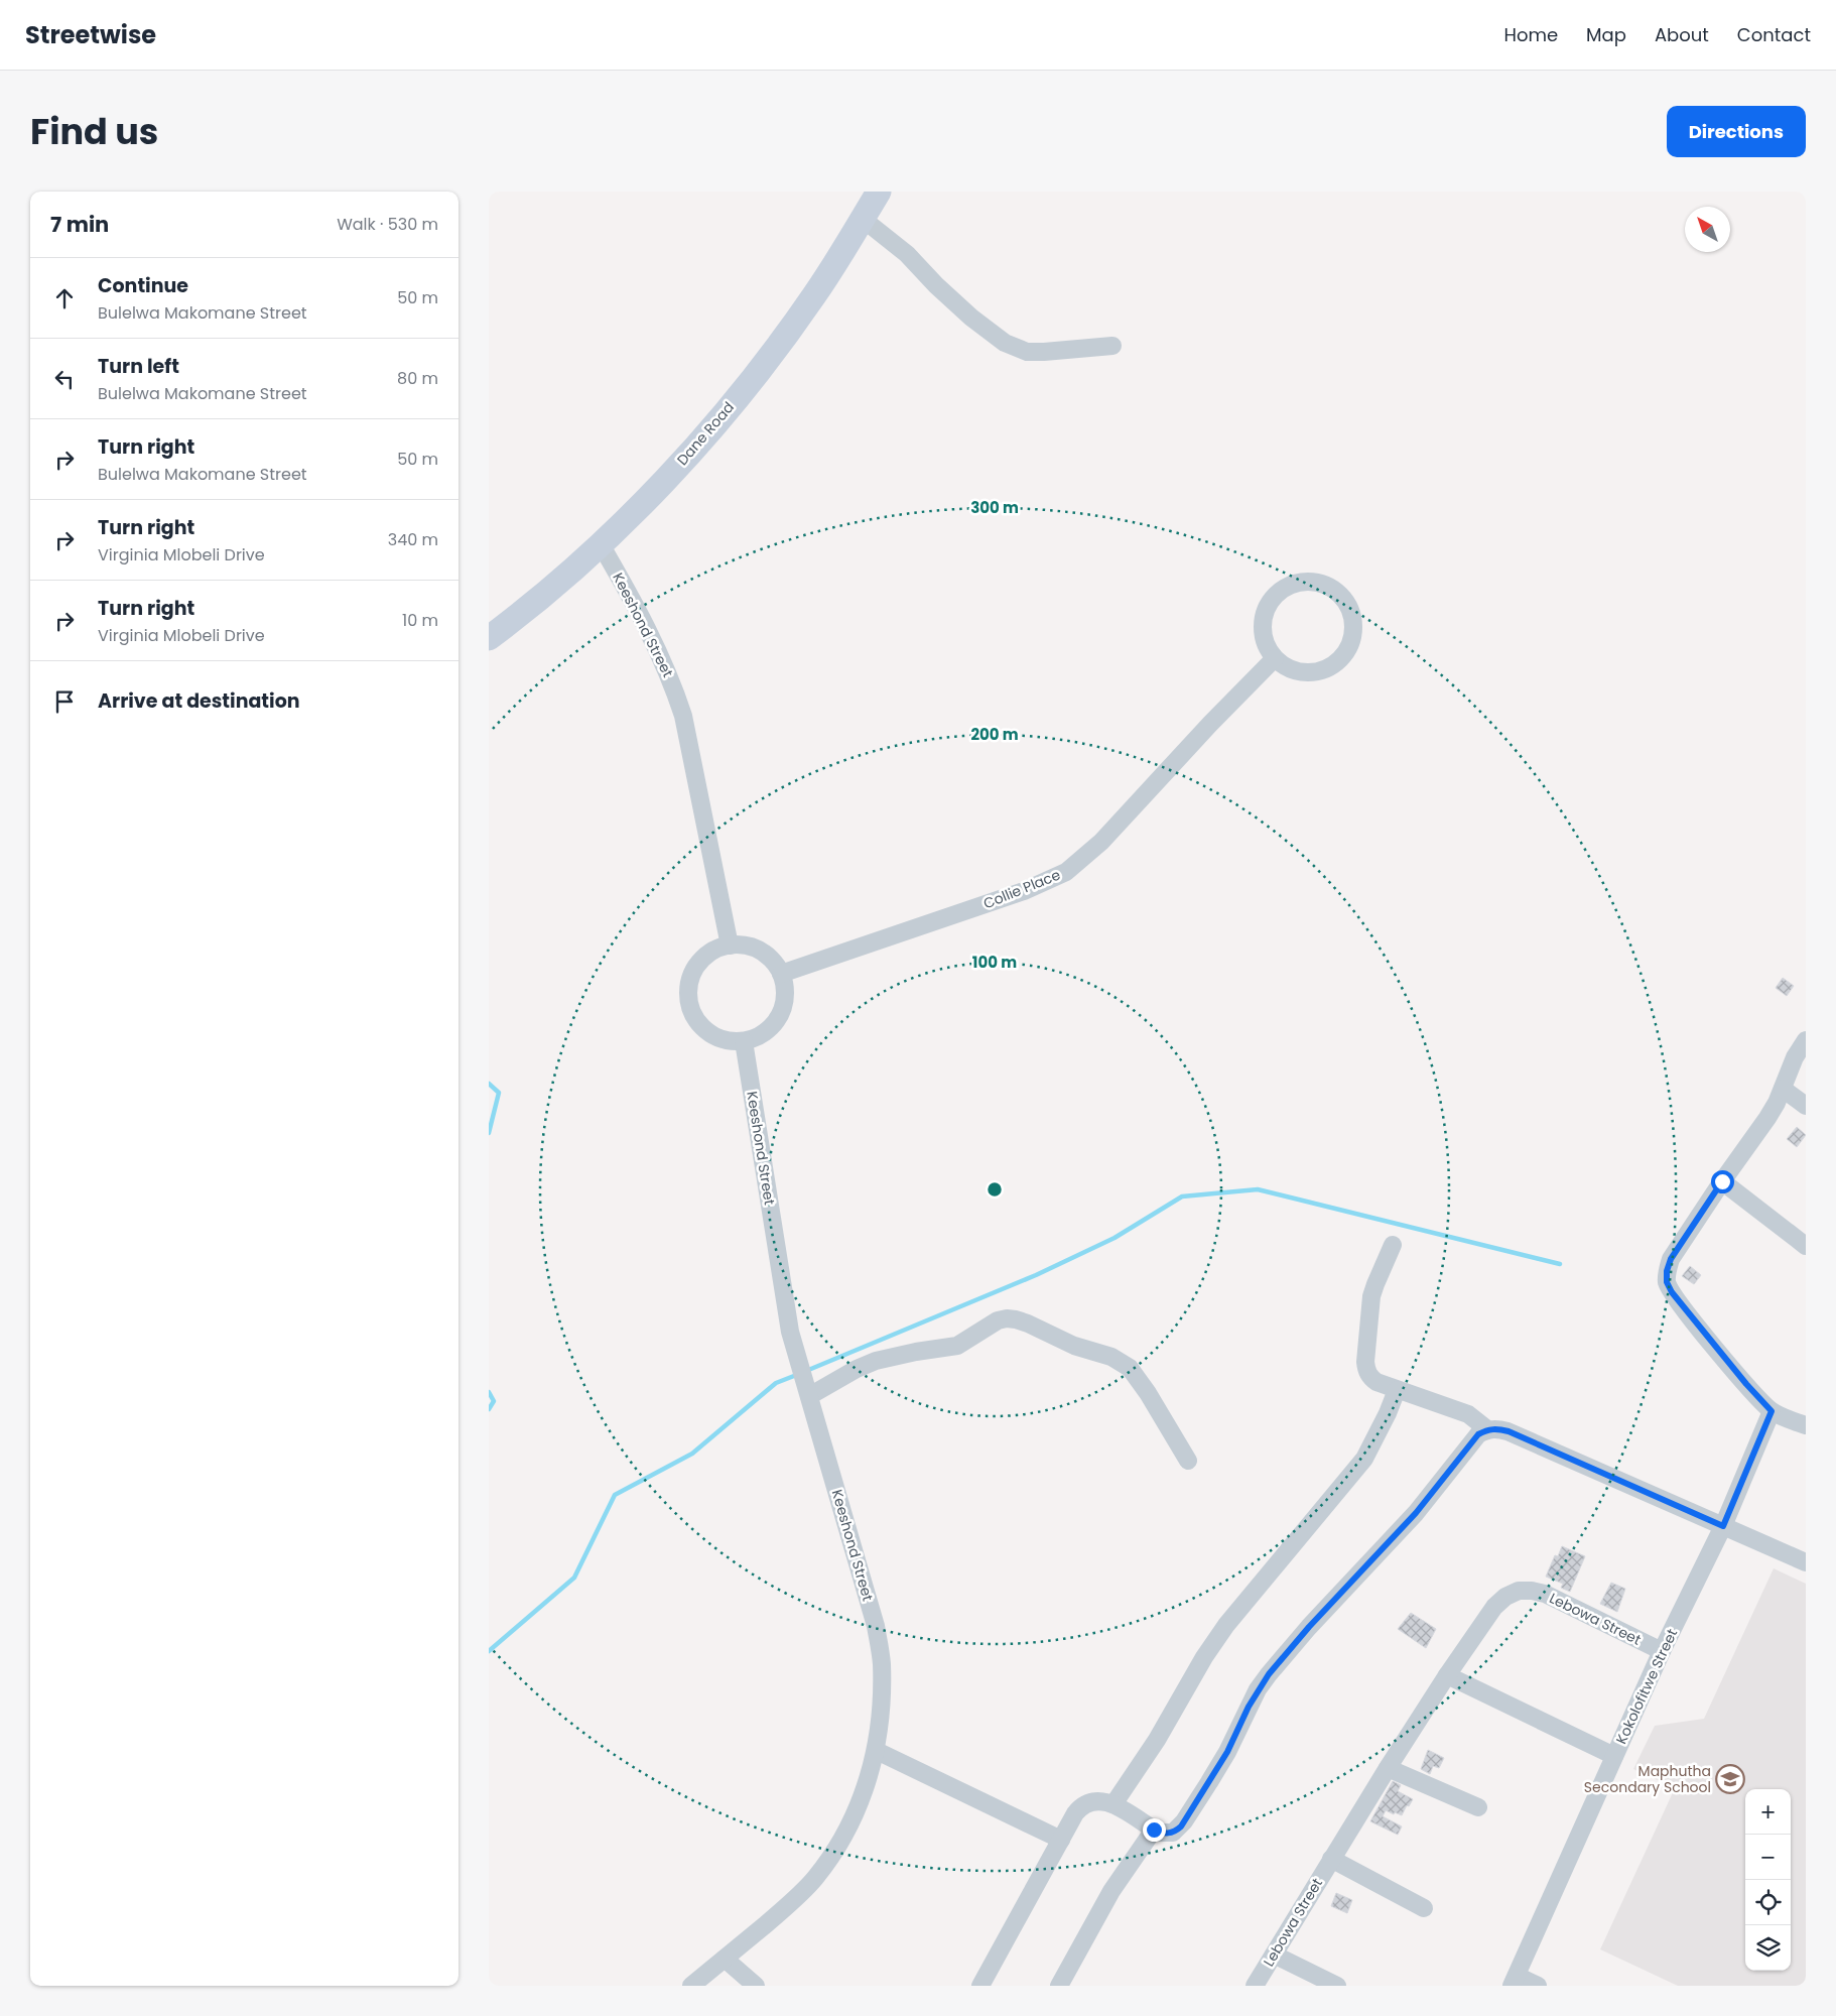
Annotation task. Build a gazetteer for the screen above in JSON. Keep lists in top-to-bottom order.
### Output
{
  "streets": {
    "street": [
      "Dane Road",
      "Keeshond Street",
      "Collie Place",
      "Lebowa Street",
      "Kokolofitwe Street"
    ]
  },
  "crossings": [
    ["Dane Road", "Keeshond Street"],
    ["Keeshond Street", "Collie Place"],
    ["Lebowa Street", "Kokolofitwe Street"]
  ],
  "places": {
    "school or university": ["Maphutha Secondary School"]
  },
  "north": "top left",
  "page": {
    "header": "Streetwise",
    "nav": [
      "Home",
      "Map",
      "About",
      "Contact"
    ],
    "title": "Find us",
    "buttons": "Directions",
    "heading": ["7 min", "Walk · 530 m"],
    "list": [
      ["Continue", "Bulelwa Makomane Street", "50 m"],
      ["Turn left", "Bulelwa Makomane Street", "80 m"],
      ["Turn right", "Bulelwa Makomane Street", "50 m"],
      ["Turn right", "Virginia Mlobeli Drive", "340 m"],
      ["Turn right", "Virginia Mlobeli Drive", "10 m"],
      "Arrive at destination"
    ],
    "map_buttons": ["+", "−"]
  },
  "rings": ["300 m", "200 m", "100 m"]
}
